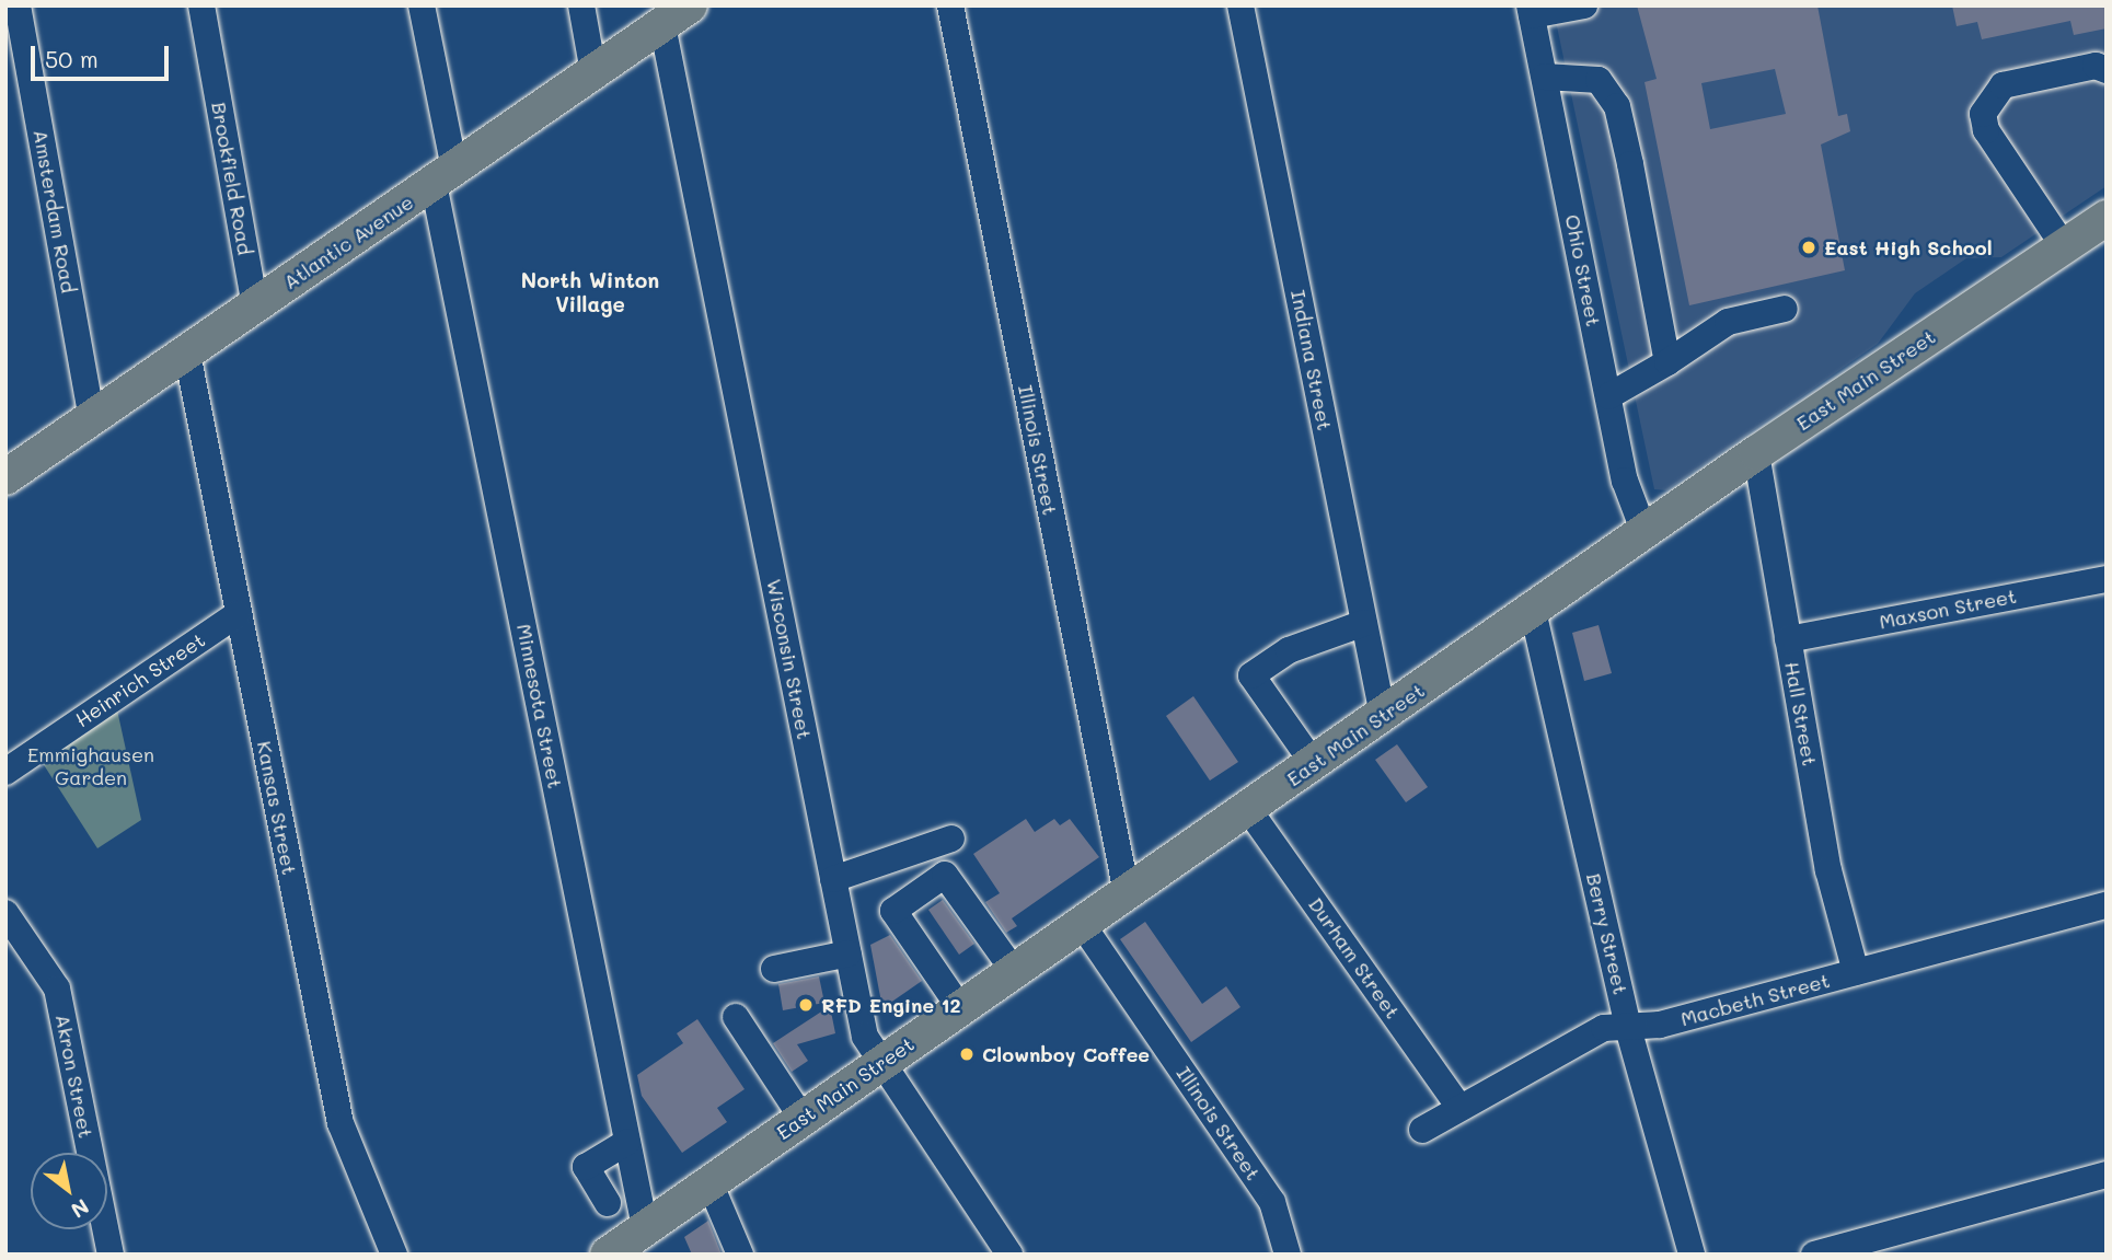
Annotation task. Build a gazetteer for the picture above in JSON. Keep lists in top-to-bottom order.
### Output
{
  "streets": {
    "main road": ["Atlantic Avenue", "East Main Street"],
    "street": [
      "Brookfield Road",
      "Amsterdam Road",
      "Ohio Street",
      "Indiana Street",
      "Illinois Street",
      "Maxson Street",
      "Wisconsin Street",
      "Heinrich Street",
      "Minnesota Street",
      "Hall Street",
      "Kansas Street",
      "Berry Street",
      "Durham Street",
      "Macbeth Street",
      "Akron Street"
    ]
  },
  "crossings": [
    ["Brookfield Road", "Atlantic Avenue"],
    ["Amsterdam Road", "Atlantic Avenue"],
    ["Atlantic Avenue", "Wisconsin Street"],
    ["Atlantic Avenue", "Minnesota Street"],
    ["Atlantic Avenue", "Kansas Street"],
    ["Ohio Street", "East Main Street"],
    ["Indiana Street", "East Main Street"],
    ["East Main Street", "Illinois Street"],
    ["East Main Street", "Wisconsin Street"],
    ["East Main Street", "Minnesota Street"],
    ["East Main Street", "Hall Street"],
    ["East Main Street", "Berry Street"],
    ["East Main Street", "Durham Street"],
    ["Maxson Street", "Hall Street"],
    ["Heinrich Street", "Kansas Street"],
    ["Hall Street", "Macbeth Street"],
    ["Berry Street", "Macbeth Street"],
    ["Durham Street", "Macbeth Street"]
  ],
  "districts": ["North Winton Village"],
  "parks": ["Emmighausen Garden"],
  "places": ["East High School", "RFD Engine 12", "Clownboy Coffee"],
  "scale_bar": "50 m",
  "north": "bottom right"
}
